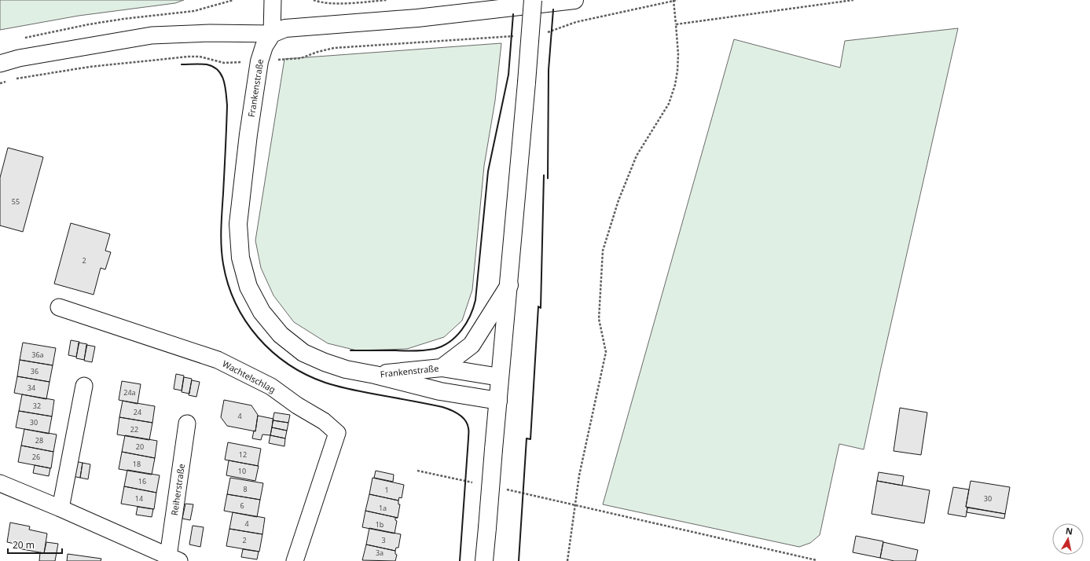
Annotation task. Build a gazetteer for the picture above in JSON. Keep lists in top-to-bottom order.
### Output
{
  "streets": {
    "main road": ["Frankenstraße"],
    "street": ["Wachtelschlag", "Reiherstraße"]
  },
  "house_numbers": [
    "55",
    "2",
    "36a",
    "36",
    "34",
    "24a",
    "32",
    "24",
    "4",
    "30",
    "22",
    "28",
    "20",
    "12",
    "26",
    "18",
    "10",
    "16",
    "8",
    "1",
    "14",
    "30",
    "6",
    "1a",
    "4",
    "1b",
    "2",
    "3",
    "3a"
  ],
  "scale_bar": "20 m",
  "north": "top"
}
